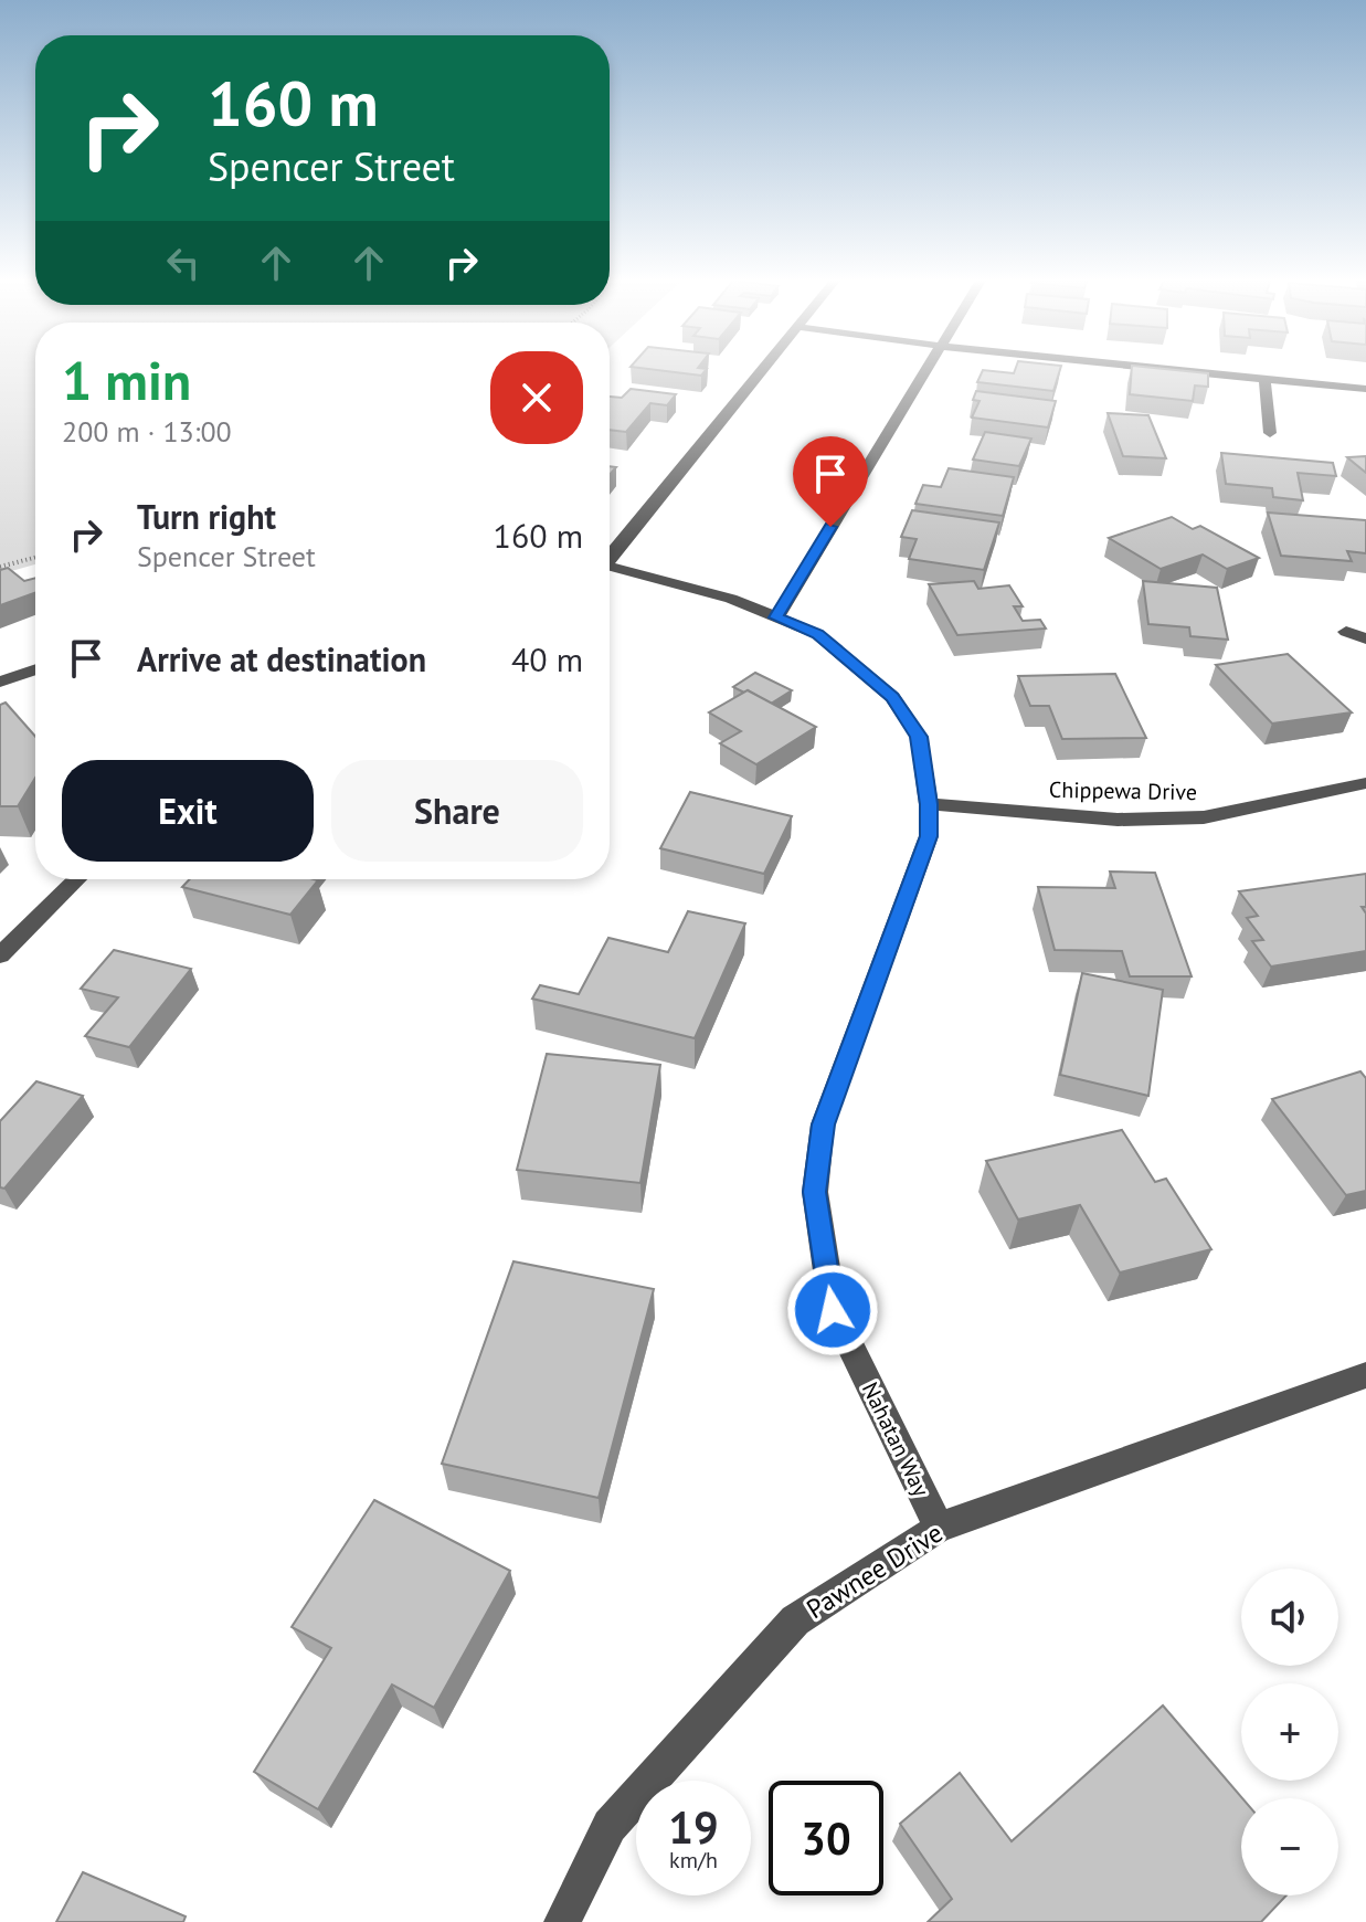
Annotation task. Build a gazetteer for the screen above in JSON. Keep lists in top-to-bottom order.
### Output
{
  "streets": {
    "street": ["Chippewa Drive", "Nahatan Way", "Pawnee Drive"]
  },
  "crossings": [
    ["Chippewa Drive", "Nahatan Way"],
    ["Nahatan Way", "Pawnee Drive"]
  ],
  "page": {
    "turn": ["160 m", "Spencer Street"],
    "heading": ["1 min", "200 m · 13:00"],
    "list": [
      {
        "name": "Turn right",
        "note": "Spencer Street",
        "value": "160 m"
      },
      {
        "name": "Arrive at destination",
        "value": "40 m"
      }
    ],
    "buttons": ["Exit", "Share"],
    "map_buttons": ["+", "−"],
    "speed": "19 km/h",
    "limit": "30"
  }
}
